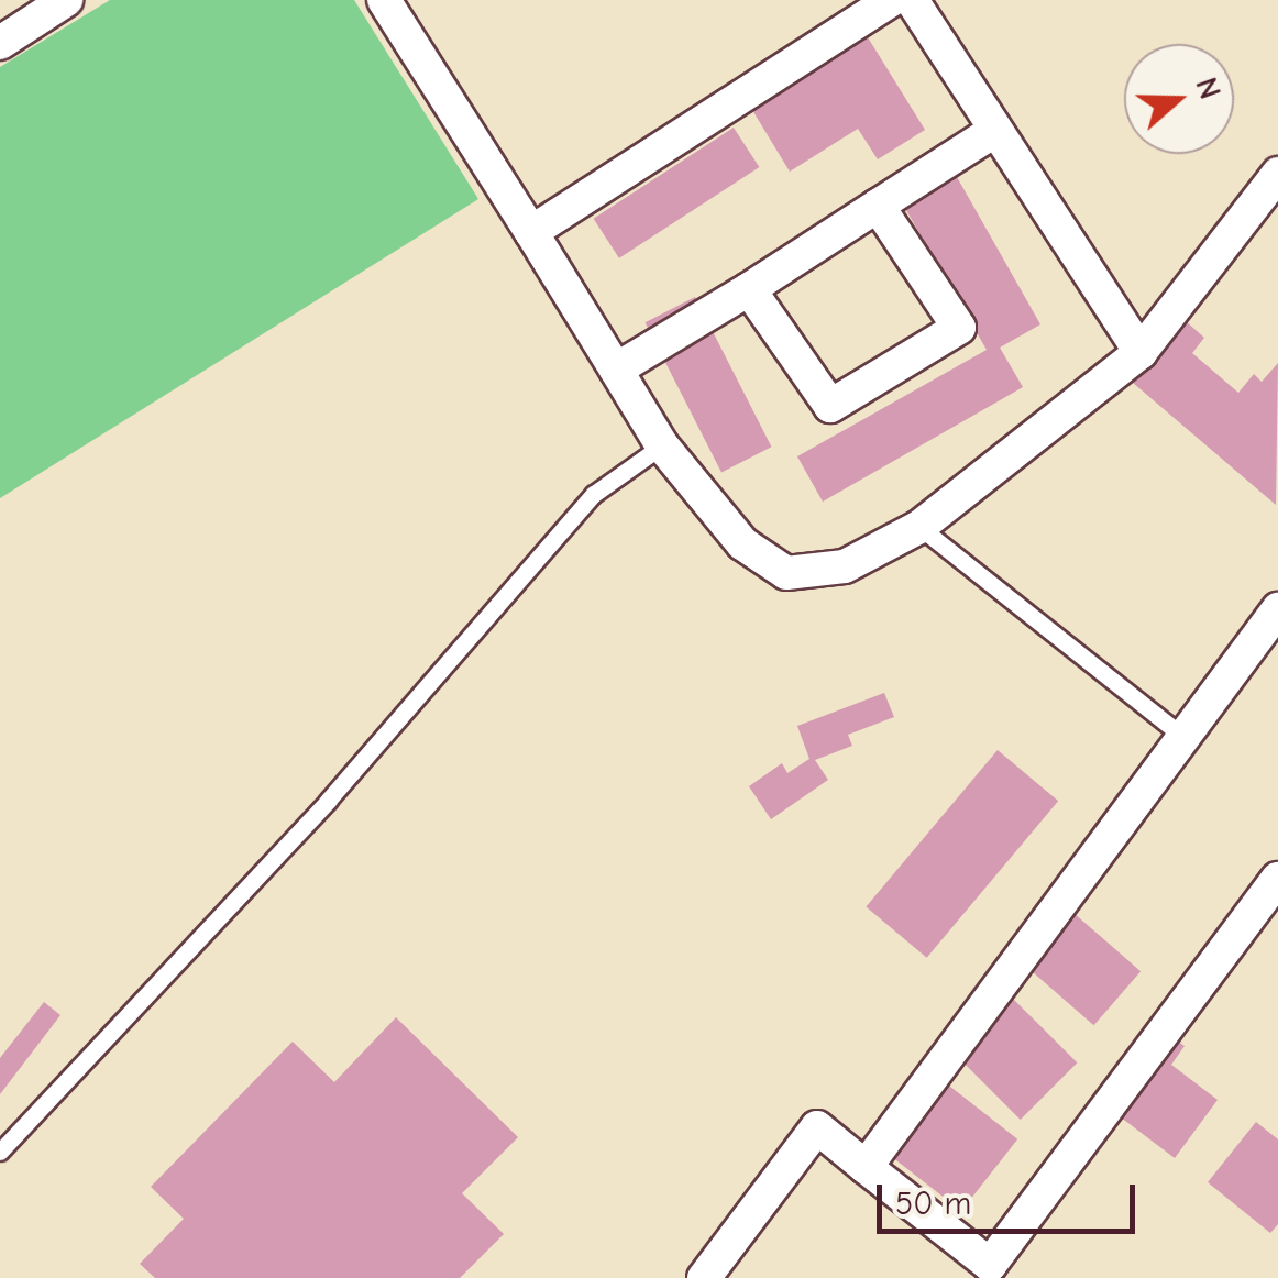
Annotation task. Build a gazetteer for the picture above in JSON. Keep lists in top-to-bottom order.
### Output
{
  "scale_bar": "50 m",
  "north": "right"
}
